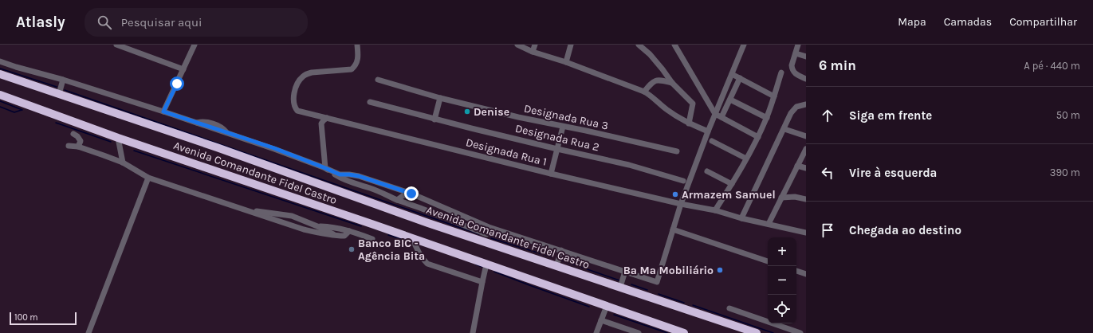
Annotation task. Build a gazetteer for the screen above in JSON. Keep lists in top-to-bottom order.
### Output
{
  "streets": {
    "highway": ["Avenida Comandante Fidel Castro"],
    "street": ["Designada Rua 3", "Designada Rua 2", "Designada Rua 1"]
  },
  "places": [
    "Denise",
    "Armazem Samuel",
    "Banco BIC - Agência Bita",
    "Ba Ma Mobiliário"
  ],
  "scale_bar": "100 m",
  "page": {
    "header": "Atlasly",
    "search": "Pesquisar aqui",
    "nav": ["Mapa", "Camadas", "Compartilhar"],
    "heading": ["6 min", "A pé · 440 m"],
    "list": [
      ["Siga em frente", "50 m"],
      ["Vire à esquerda", "390 m"],
      "Chegada ao destino"
    ],
    "map_buttons": ["+", "−"],
    "scale": "100 m"
  }
}
